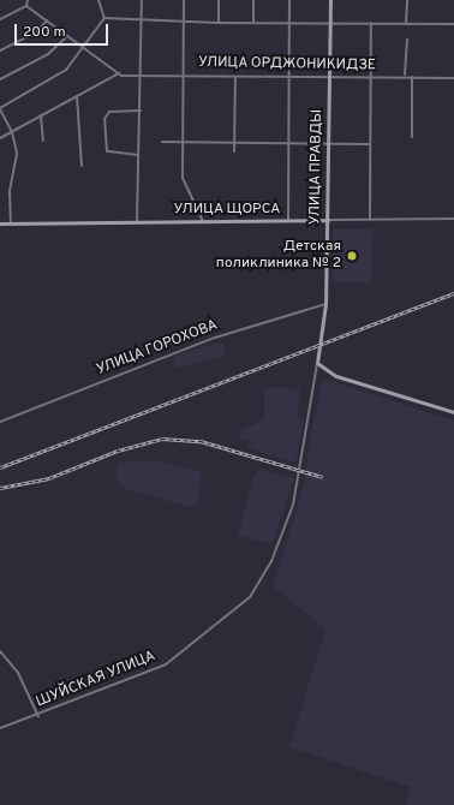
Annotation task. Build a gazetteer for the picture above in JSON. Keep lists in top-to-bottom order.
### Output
{
  "streets": {
    "street": [
      "УЛИЦА ОРДЖОНИКИДЗЕ",
      "УЛИЦА ПРАВДЫ",
      "УЛИЦА ЩОРСА",
      "УЛИЦА ГОРОХОВА",
      "ШУЙСКАЯ УЛИЦА"
    ]
  },
  "crossings": [
    ["УЛИЦА ОРДЖОНИКИДЗЕ", "УЛИЦА ПРАВДЫ"],
    ["УЛИЦА ПРАВДЫ", "УЛИЦА ЩОРСА"],
    ["УЛИЦА ПРАВДЫ", "УЛИЦА ГОРОХОВА"],
    ["УЛИЦА ПРАВДЫ", "ШУЙСКАЯ УЛИЦА"]
  ],
  "places": ["Детская поликлиника № 2"],
  "scale_bar": "200 m"
}
